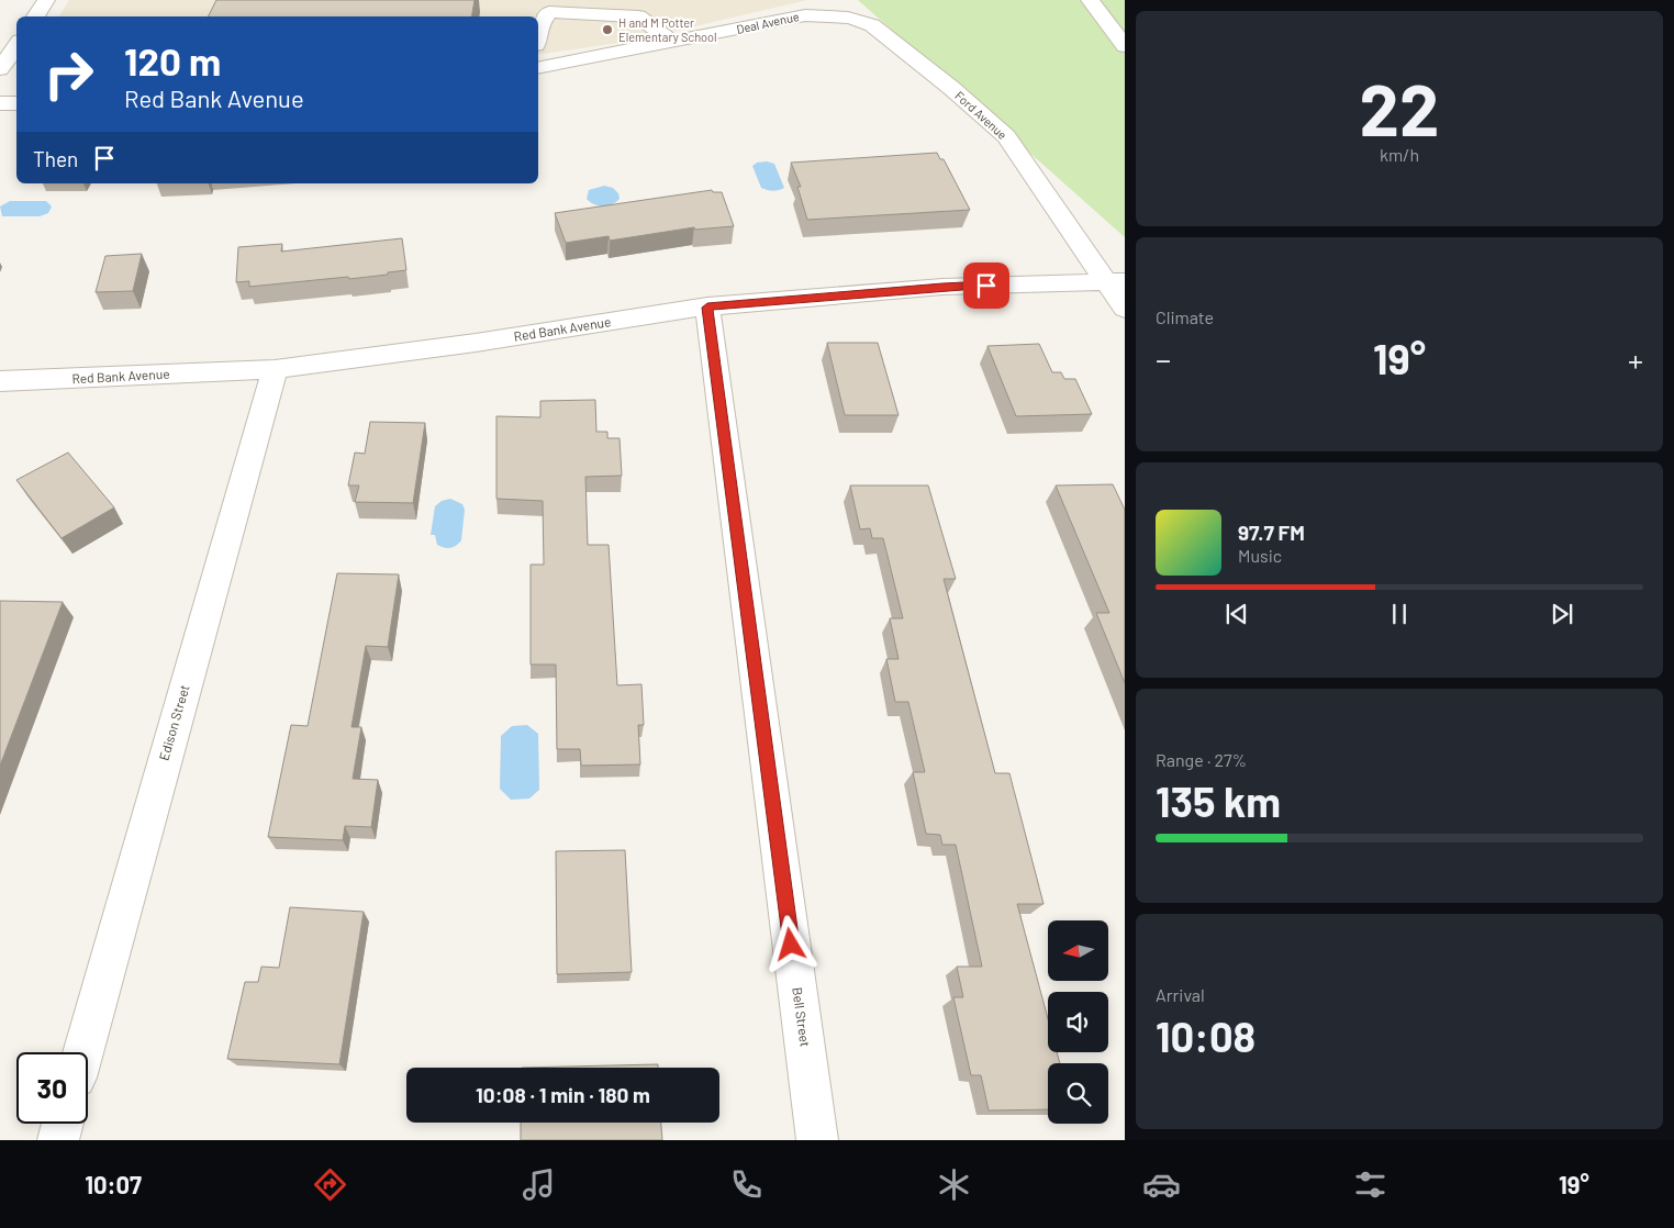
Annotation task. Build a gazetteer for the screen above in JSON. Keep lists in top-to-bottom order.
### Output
{
  "streets": {
    "street": [
      "Deal Avenue",
      "Ford Avenue",
      "Red Bank Avenue",
      "Edison Street",
      "Bell Street"
    ]
  },
  "crossings": [
    ["Deal Avenue", "Ford Avenue"],
    ["Ford Avenue", "Red Bank Avenue"],
    ["Red Bank Avenue", "Edison Street"],
    ["Red Bank Avenue", "Bell Street"]
  ],
  "places": ["H and M Potter Elementary School"],
  "north": "left",
  "page": {
    "tile": [
      ["22", "km/h"],
      "Climate",
      ["Range · 27%", "135 km"],
      ["Arrival", "10:08"]
    ],
    "turn": ["120 m", "Red Bank Avenue"],
    "then": "Then",
    "heat": ["−", "19°", "+"],
    "song": ["97.7 FM", "Music"],
    "limit": "30",
    "trip": "10:08 · 1 min · 180 m",
    "tabs": ["10:07", "19°"]
  }
}
